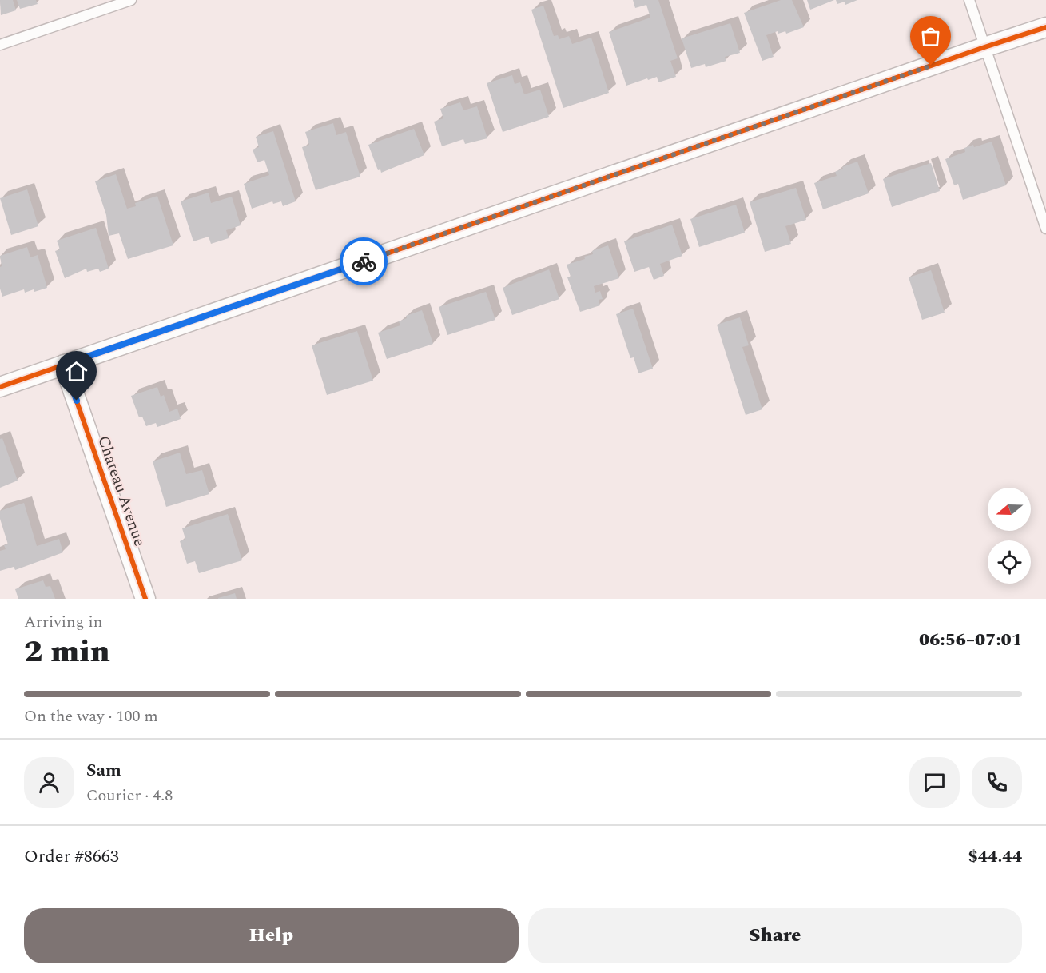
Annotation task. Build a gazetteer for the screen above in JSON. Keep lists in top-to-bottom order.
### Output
{
  "streets": {
    "street": ["Chateau Avenue"]
  },
  "north": "left",
  "page": {
    "heading": ["2 min", "Arriving in", "06:56–07:01"],
    "panel": [
      "Sam",
      "Courier · 4.8",
      "Order #8663",
      "$44.44"
    ],
    "bar": "On the way · 100 m",
    "buttons": ["Help", "Share"]
  }
}
